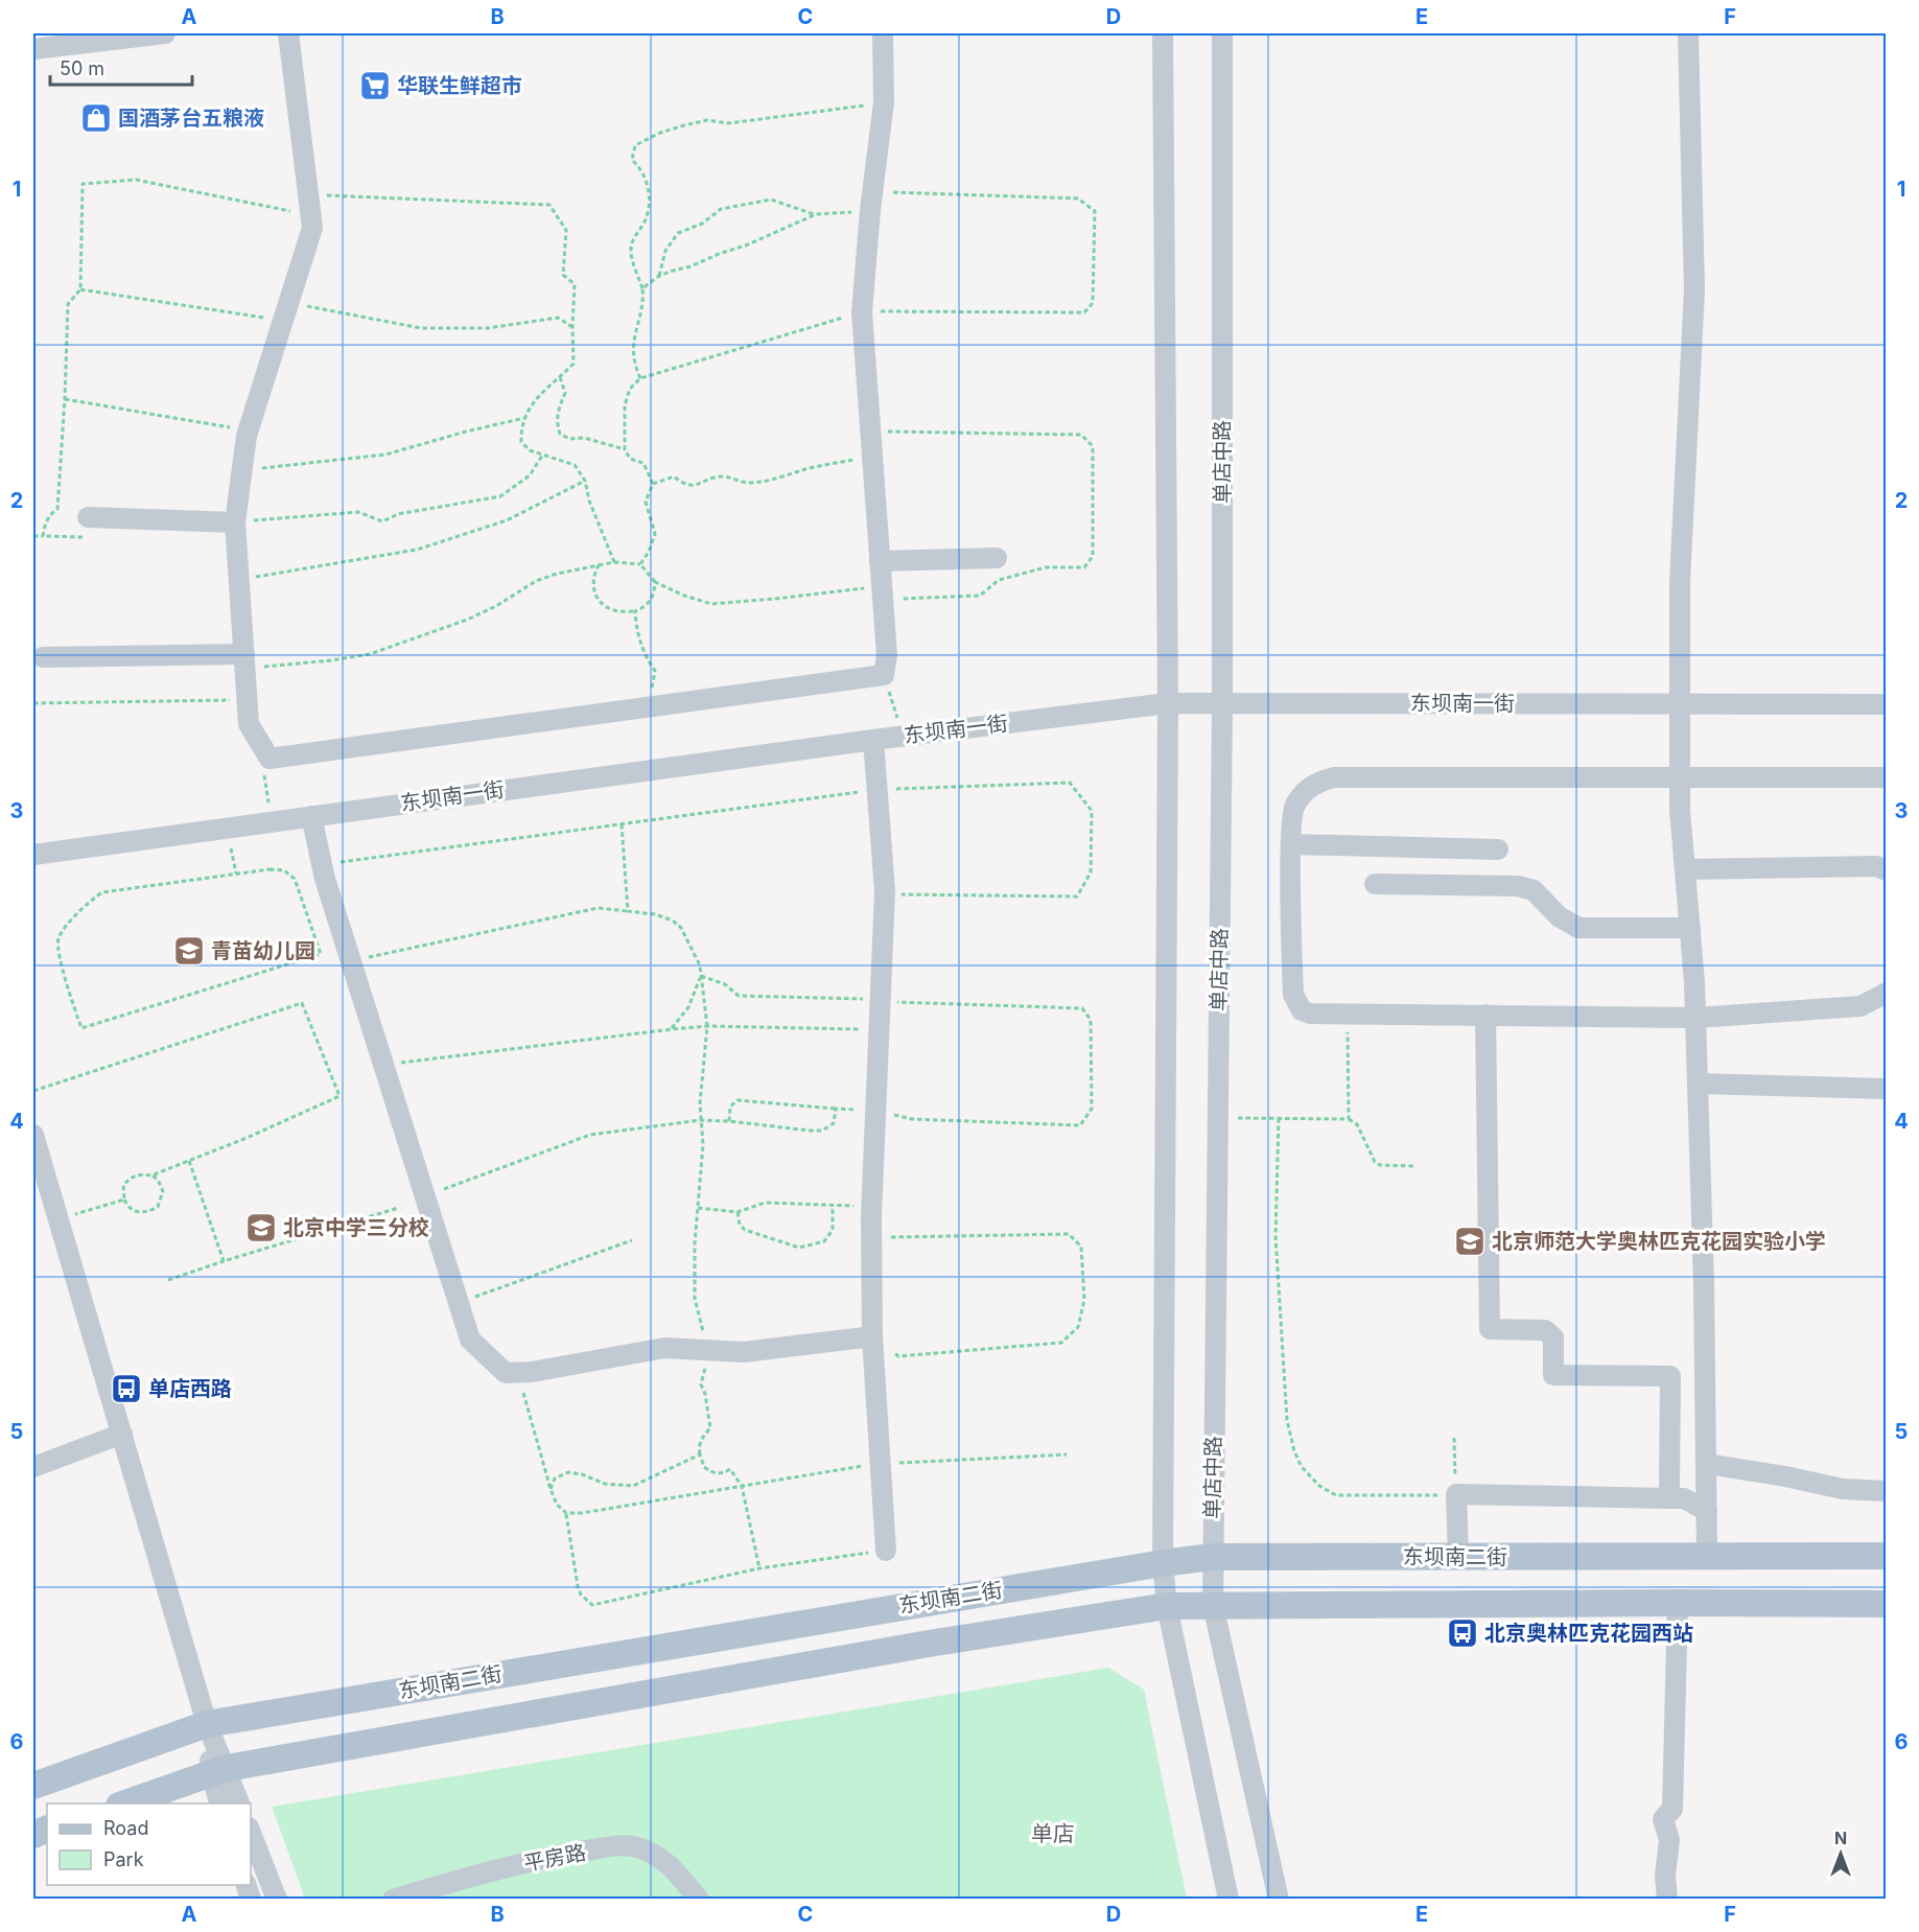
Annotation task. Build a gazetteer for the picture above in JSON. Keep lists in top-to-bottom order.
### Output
{
  "streets": {
    "main road": ["东坝南二街"],
    "street": ["单店中路", "东坝南一街", "平房路"]
  },
  "crossings": [
    ["单店中路", "东坝南一街"],
    ["单店中路", "东坝南二街"]
  ],
  "districts": ["单店"],
  "places": {
    "supermarket": ["华联生鲜超市"],
    "shop": ["国酒茅台五粮液"],
    "school or university": ["青苗幼儿园", "北京中学三分校", "北京师范大学奥林匹克花园实验小学"],
    "bus stop": ["单店西路", "北京奥林匹克花园西站"]
  },
  "legend": ["Road", "Park"],
  "scale_bar": "50 m",
  "north": "top",
  "grid": {
    "columns": [
      "A",
      "B",
      "C",
      "D",
      "E",
      "F"
    ],
    "rows": [
      "1",
      "2",
      "3",
      "4",
      "5",
      "6"
    ]
  }
}
